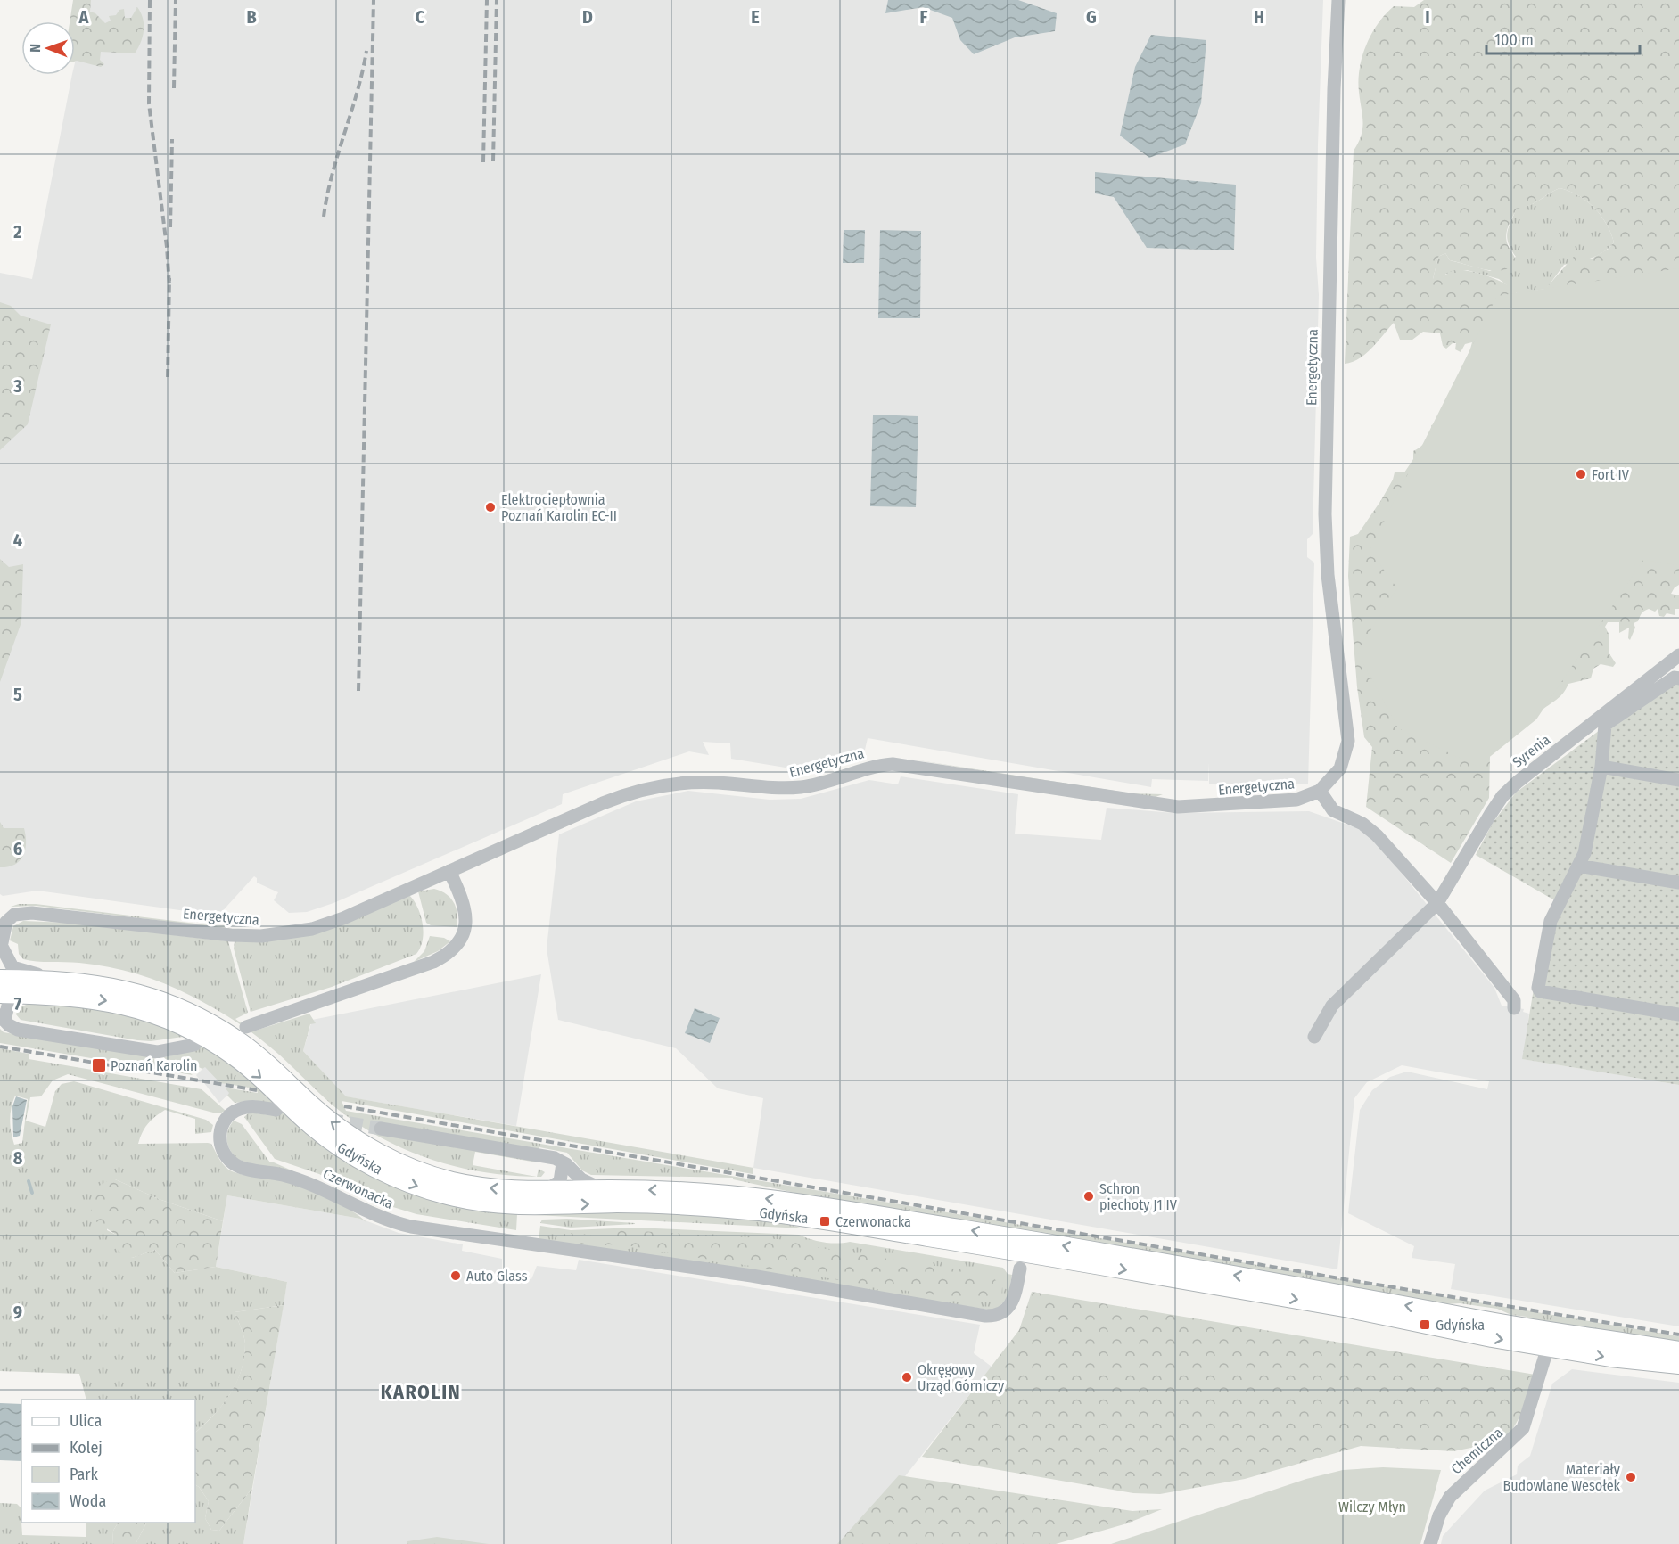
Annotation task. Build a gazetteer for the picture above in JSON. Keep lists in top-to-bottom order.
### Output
{
  "streets": {
    "main road": ["Gdyńska"],
    "street": [
      "Energetyczna",
      "Syrenia",
      "Czerwonacka",
      "Chemiczna"
    ]
  },
  "crossings": [
    ["Energetyczna", "Gdyńska"],
    ["Gdyńska", "Chemiczna"]
  ],
  "districts": ["KAROLIN"],
  "parks": ["Wilczy Młyn"],
  "places": {
    "other": [
      "Fort IV",
      "Elektrociepłownia Poznań Karolin EC-II",
      "Schron piechoty J1 IV",
      "Auto Glass",
      "Okręgowy Urząd Górniczy",
      "Materiały Budowlane Wesołek"
    ],
    "transit": ["Poznań Karolin", "Czerwonacka", "Gdyńska"]
  },
  "legend": [
    "Ulica",
    "Kolej",
    "Park",
    "Woda"
  ],
  "scale_bar": "100 m",
  "north": "left",
  "grid": {
    "columns": [
      "A",
      "B",
      "C",
      "D",
      "E",
      "F",
      "G",
      "H",
      "I"
    ],
    "rows": [
      "2",
      "3",
      "4",
      "5",
      "6",
      "7",
      "8",
      "9"
    ]
  }
}
